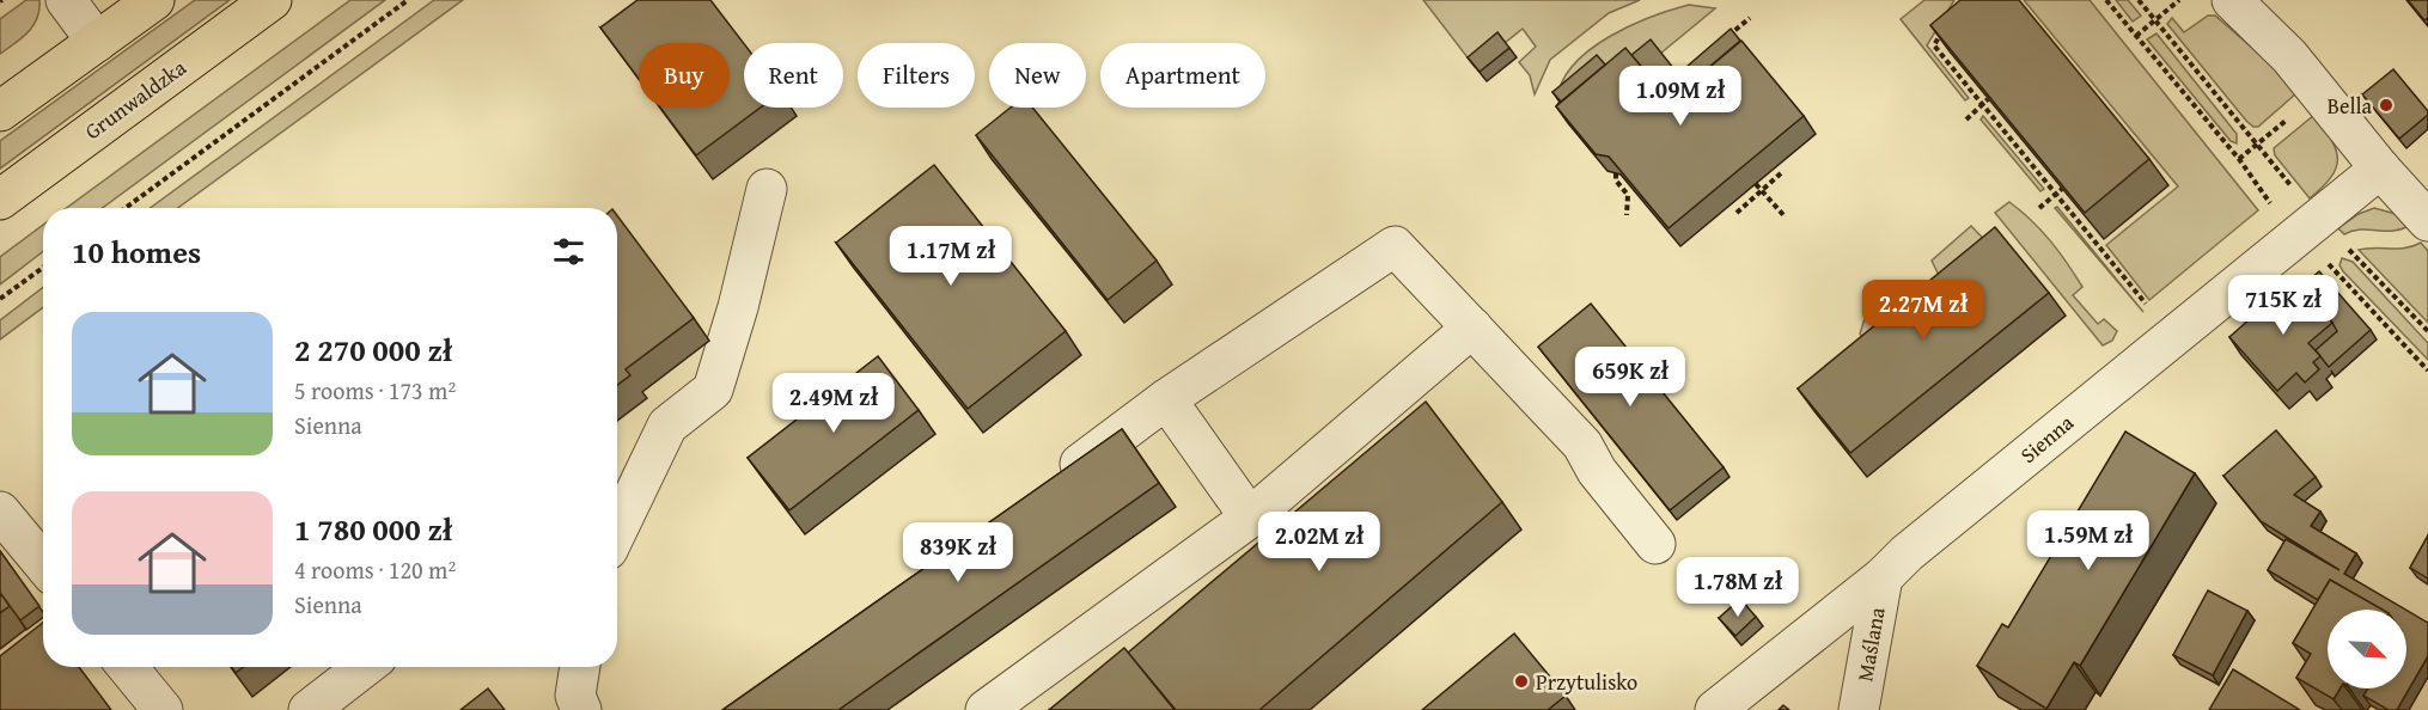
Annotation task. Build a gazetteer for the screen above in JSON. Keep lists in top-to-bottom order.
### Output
{
  "streets": {
    "main road": ["Grunwaldzka"],
    "street": ["Sienna", "Maślana"]
  },
  "crossings": [
    ["Sienna", "Maślana"]
  ],
  "places": ["Bella", "Przytulisko"],
  "north": "bottom right",
  "page": {
    "chip": [
      "Buy",
      "Rent",
      "Filters",
      "New",
      "Apartment"
    ],
    "price": [
      "1.09M zł",
      "1.17M zł",
      "715K zł",
      "2.27M zł",
      "659K zł",
      "2.49M zł",
      "1.59M zł",
      "2.02M zł",
      "839K zł",
      "1.78M zł"
    ],
    "heading": "10 homes",
    "list": [
      {
        "name": "2 270 000 zł",
        "note": "5 rooms · 173 m² · Sienna"
      },
      {
        "name": "1 780 000 zł",
        "note": "4 rooms · 120 m² · Sienna"
      }
    ]
  }
}
